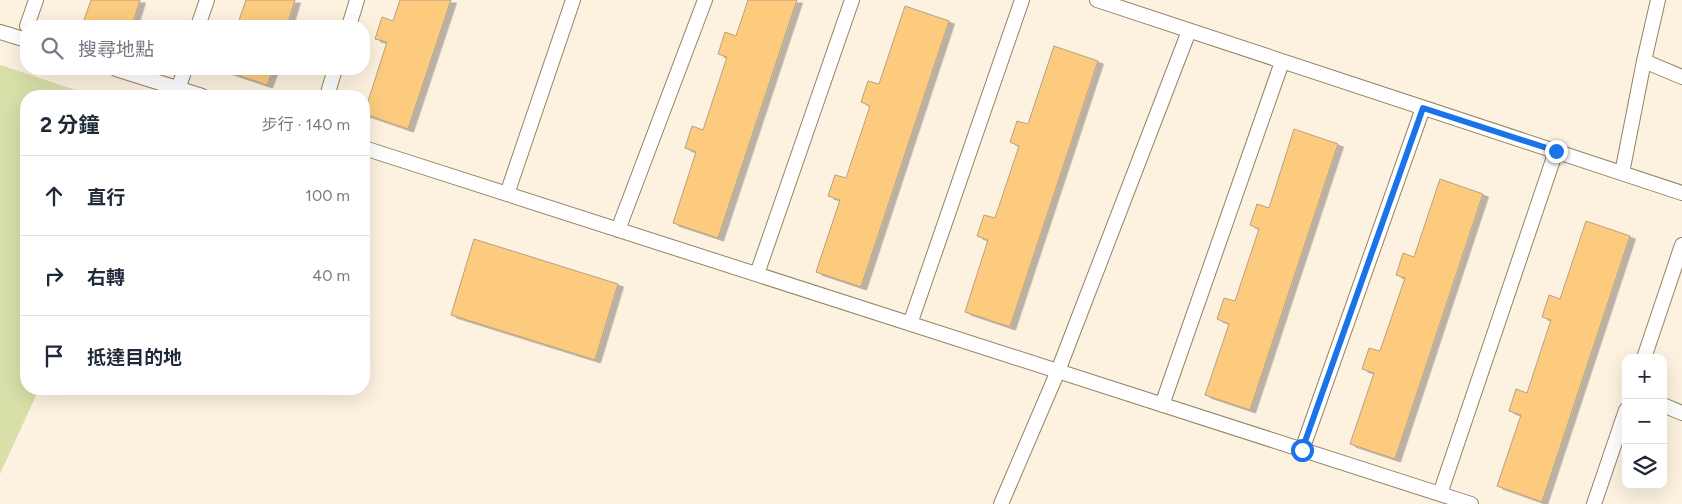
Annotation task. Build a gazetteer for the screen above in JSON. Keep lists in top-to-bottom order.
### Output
{
  "page": {
    "search": "搜尋地點",
    "heading": ["2 分鐘", "步行 · 140 m"],
    "list": [
      ["直行", "100 m"],
      ["右轉", "40 m"],
      "抵達目的地"
    ],
    "map_buttons": ["+", "−"]
  }
}
